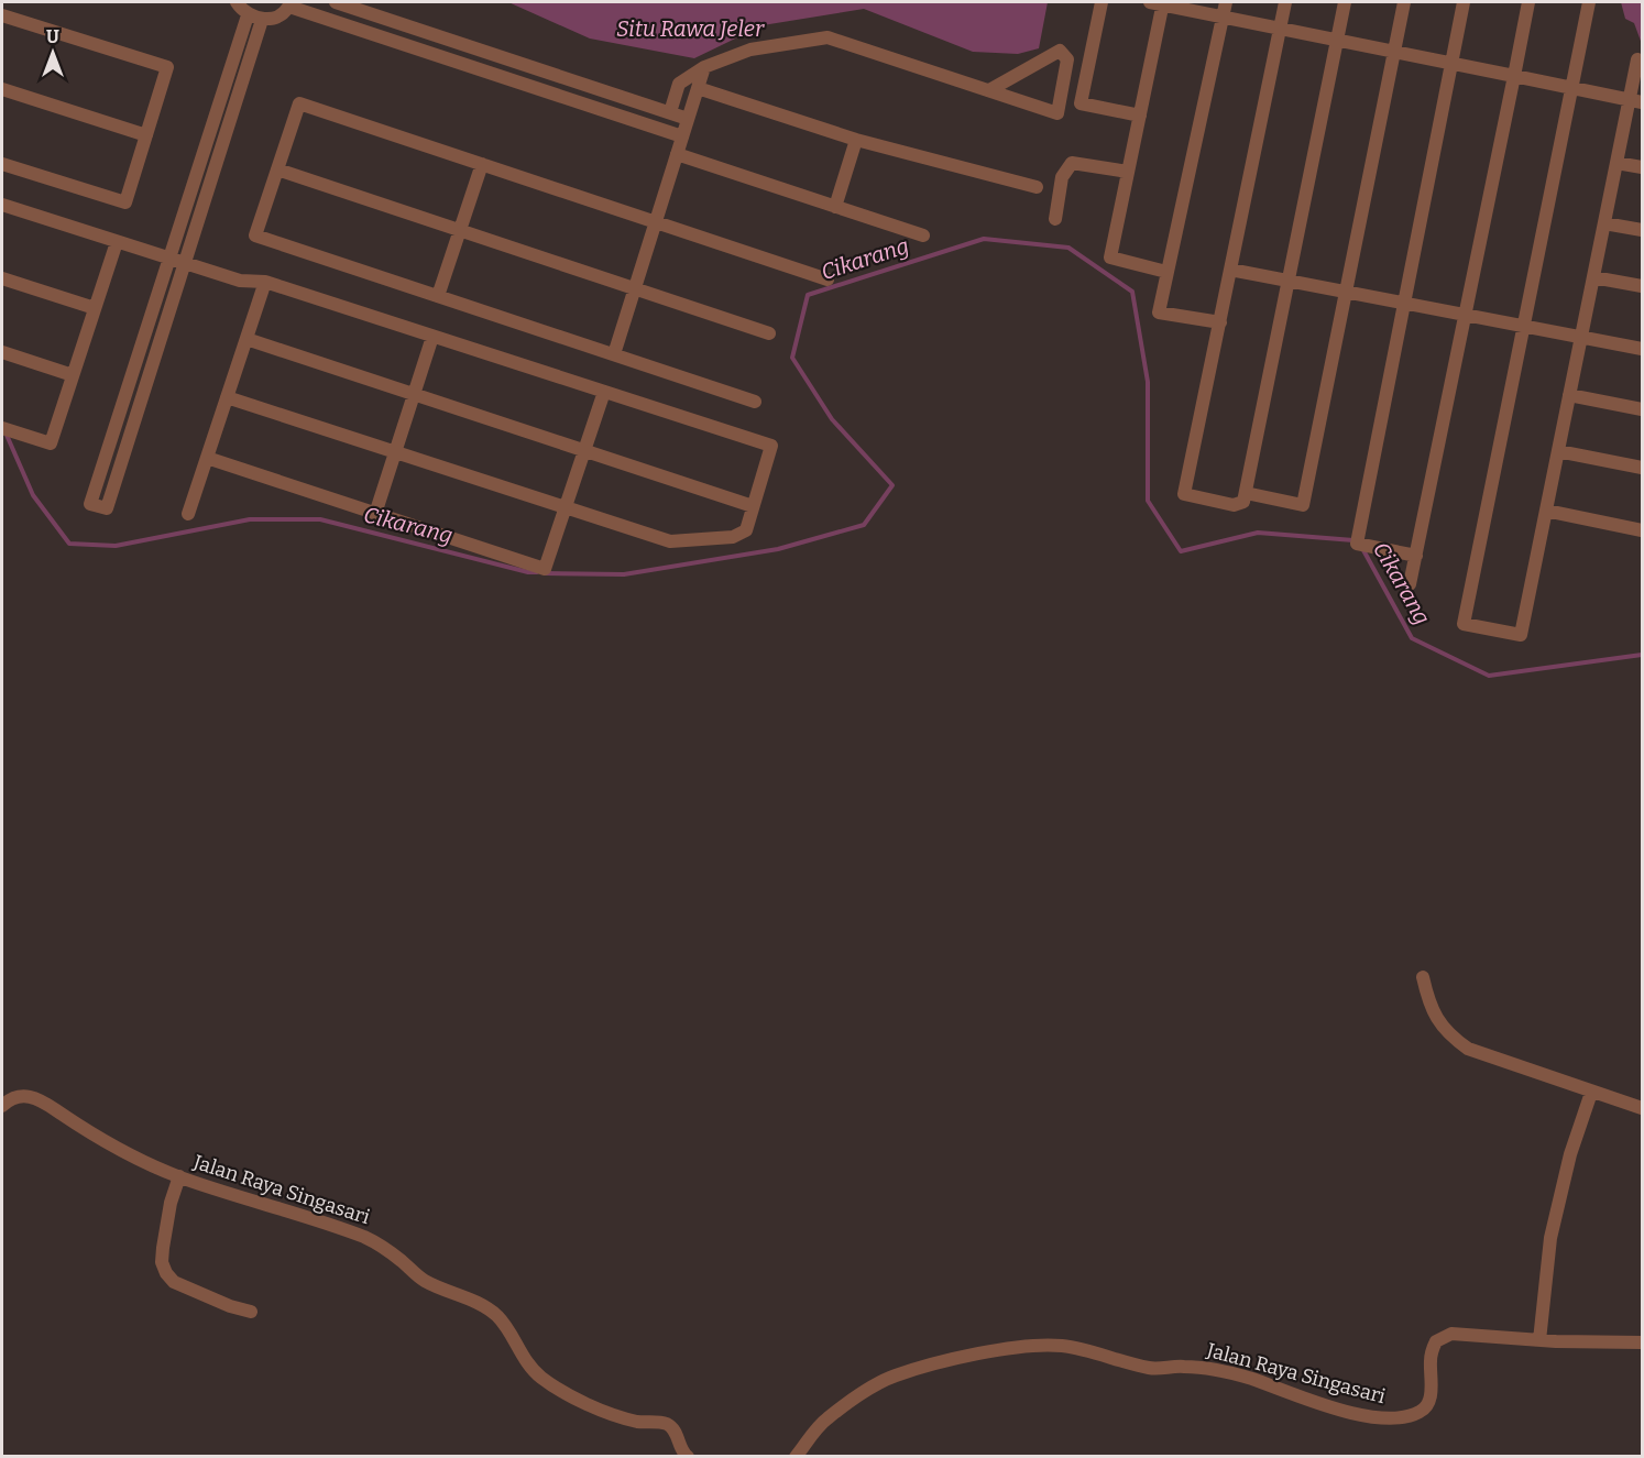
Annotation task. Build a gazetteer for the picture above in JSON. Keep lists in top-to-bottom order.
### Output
{
  "streets": {
    "street": ["Jalan Raya Singasari"]
  },
  "water": ["Situ Rawa Jeler", "Cikarang"],
  "north": "top"
}
